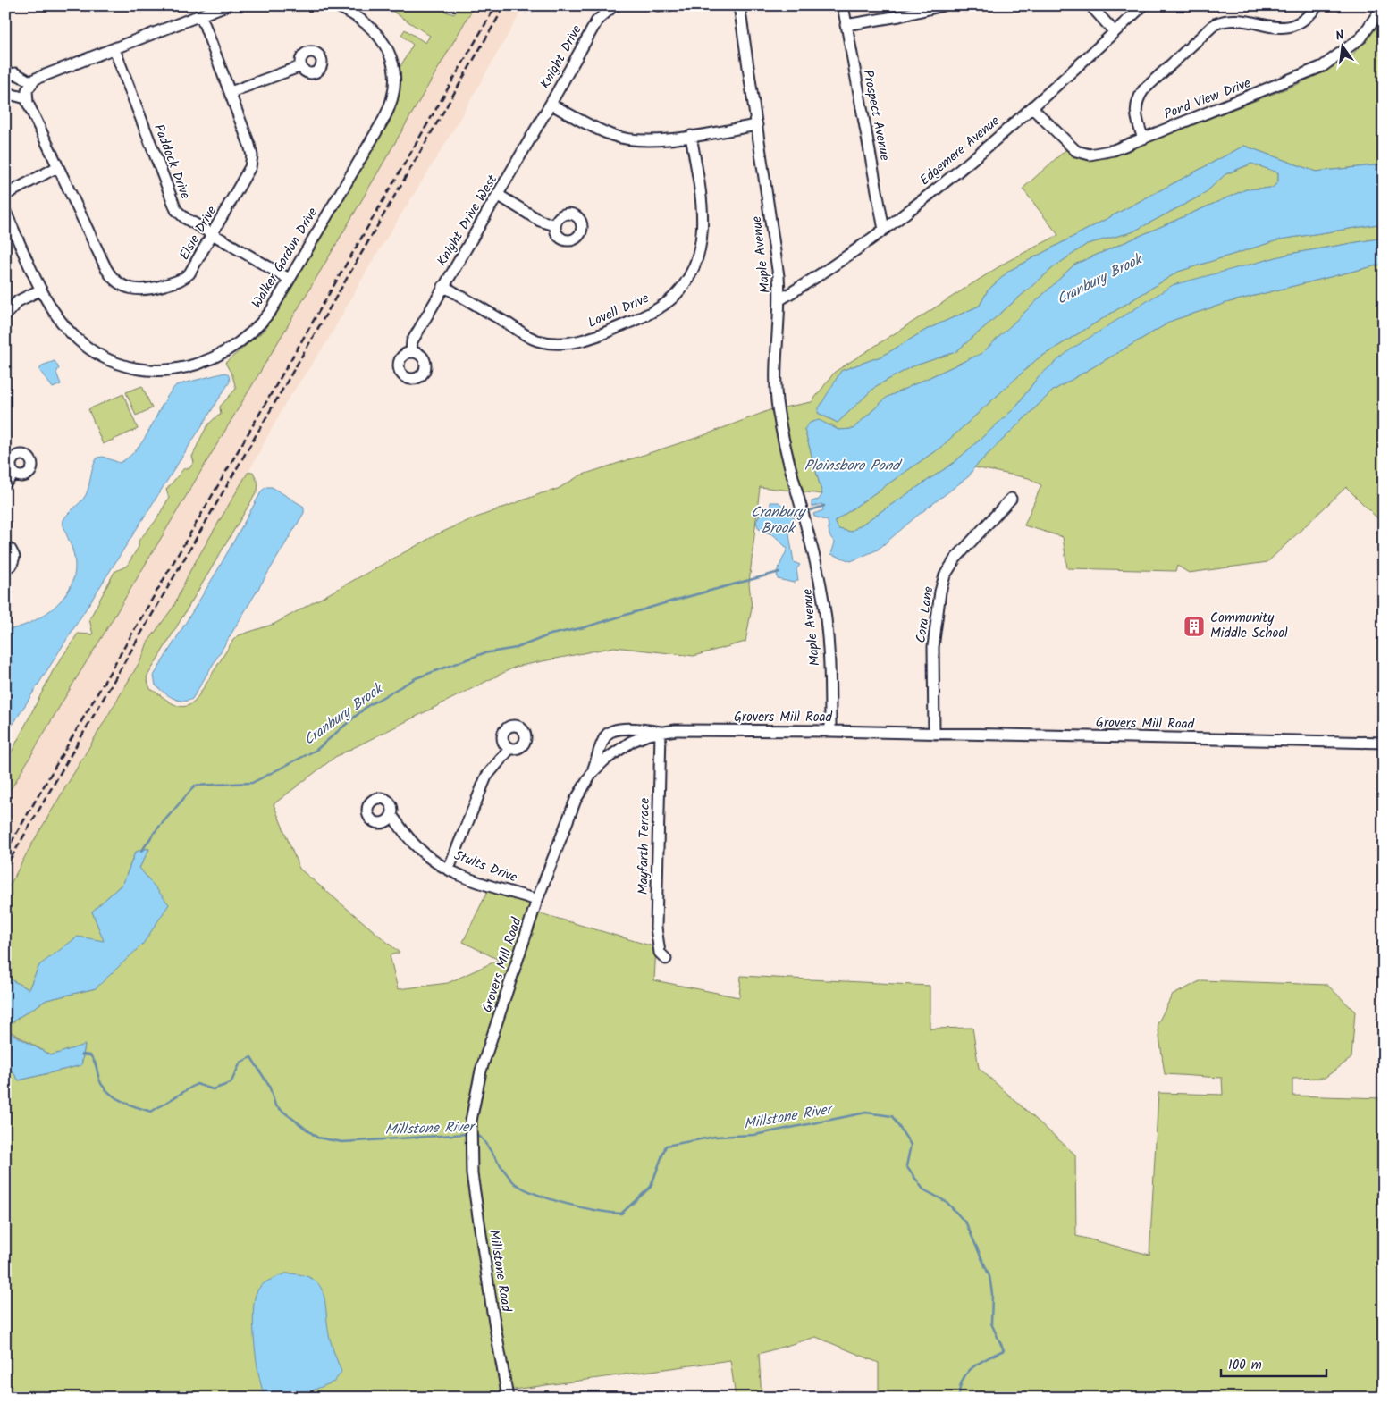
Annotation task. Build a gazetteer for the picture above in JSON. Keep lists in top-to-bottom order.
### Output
{
  "streets": {
    "street": [
      "Knight Drive",
      "Pond View Drive",
      "Prospect Avenue",
      "Edgemere Avenue",
      "Paddock Drive",
      "Knight Drive West",
      "Elsie Drive",
      "Maple Avenue",
      "Walker Gordon Drive",
      "Lovell Drive",
      "Cora Lane",
      "Grovers Mill Road",
      "Mayfarth Terrace",
      "Stults Drive",
      "Millstone Road"
    ]
  },
  "crossings": [
    ["Knight Drive", "Knight Drive West"],
    ["Pond View Drive", "Edgemere Avenue"],
    ["Prospect Avenue", "Edgemere Avenue"],
    ["Edgemere Avenue", "Maple Avenue"],
    ["Paddock Drive", "Elsie Drive"],
    ["Paddock Drive", "Walker Gordon Drive"],
    ["Knight Drive West", "Lovell Drive"],
    ["Maple Avenue", "Grovers Mill Road"],
    ["Cora Lane", "Grovers Mill Road"],
    ["Grovers Mill Road", "Mayfarth Terrace"],
    ["Grovers Mill Road", "Stults Drive"],
    ["Grovers Mill Road", "Millstone Road"]
  ],
  "water": ["Cranbury Brook", "Plainsboro Pond", "Millstone River"],
  "places": {
    "building": ["Community Middle School"]
  },
  "scale_bar": "100 m",
  "north": "top"
}
